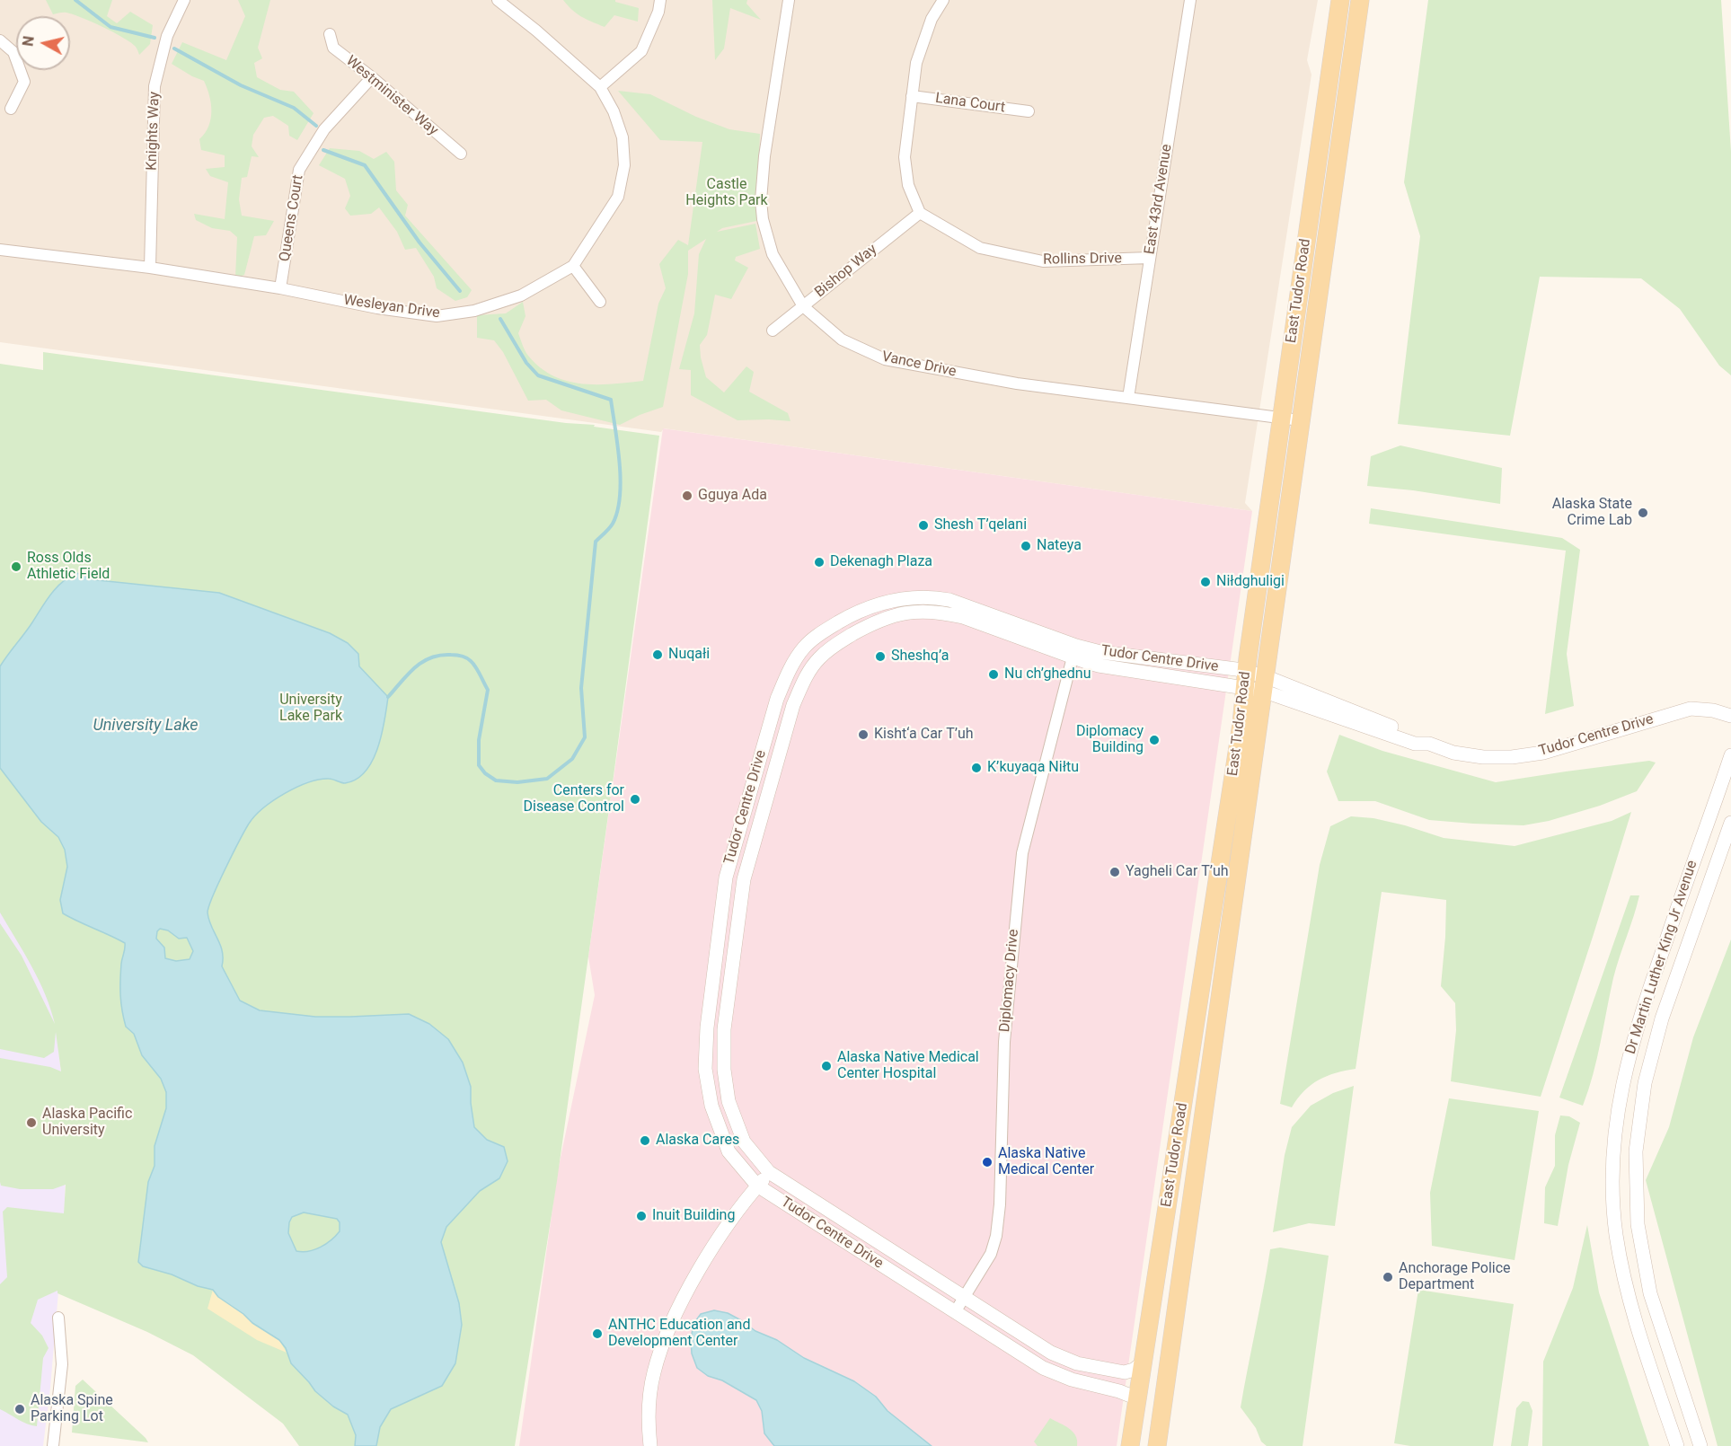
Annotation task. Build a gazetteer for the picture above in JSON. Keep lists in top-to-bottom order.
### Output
{
  "streets": {
    "main road": ["East Tudor Road"],
    "street": [
      "Westminister Way",
      "Lana Court",
      "Knights Way",
      "East 43rd Avenue",
      "Queens Court",
      "Rollins Drive",
      "Bishop Way",
      "Wesleyan Drive",
      "Vance Drive",
      "Tudor Centre Drive",
      "Dr Martin Luther King Jr Avenue",
      "Diplomacy Drive"
    ]
  },
  "crossings": [
    ["Westminister Way", "Queens Court"],
    ["Knights Way", "Wesleyan Drive"],
    ["East 43rd Avenue", "Rollins Drive"],
    ["East 43rd Avenue", "Vance Drive"],
    ["Queens Court", "Wesleyan Drive"],
    ["Rollins Drive", "Bishop Way"],
    ["Bishop Way", "Vance Drive"],
    ["East Tudor Road", "Vance Drive"],
    ["East Tudor Road", "Tudor Centre Drive"],
    ["Tudor Centre Drive", "Diplomacy Drive"]
  ],
  "water": ["University Lake"],
  "parks": ["Castle Heights Park", "University Lake Park"],
  "places": [
    "Gguya Ada",
    "Alaska State Crime Lab",
    "Shesh T’qelani",
    "Nateya",
    "Dekenagh Plaza",
    "Ross Olds Athletic Field",
    "Niłdghuligi",
    "Nuqałi",
    "Sheshq’a",
    "Nu ch’ghednu",
    "Kisht‘a Car T’uh",
    "Diplomacy Building",
    "K’kuyaqa Niłtu",
    "Centers for Disease Control",
    "Yagheli Car T’uh",
    "Alaska Native Medical Center Hospital",
    "Alaska Pacific University",
    "Alaska Cares",
    "Alaska Native Medical Center",
    "Inuit Building",
    "Anchorage Police Department",
    "ANTHC Education and Development Center",
    "Alaska Spine Parking Lot"
  ],
  "north": "left"
}
